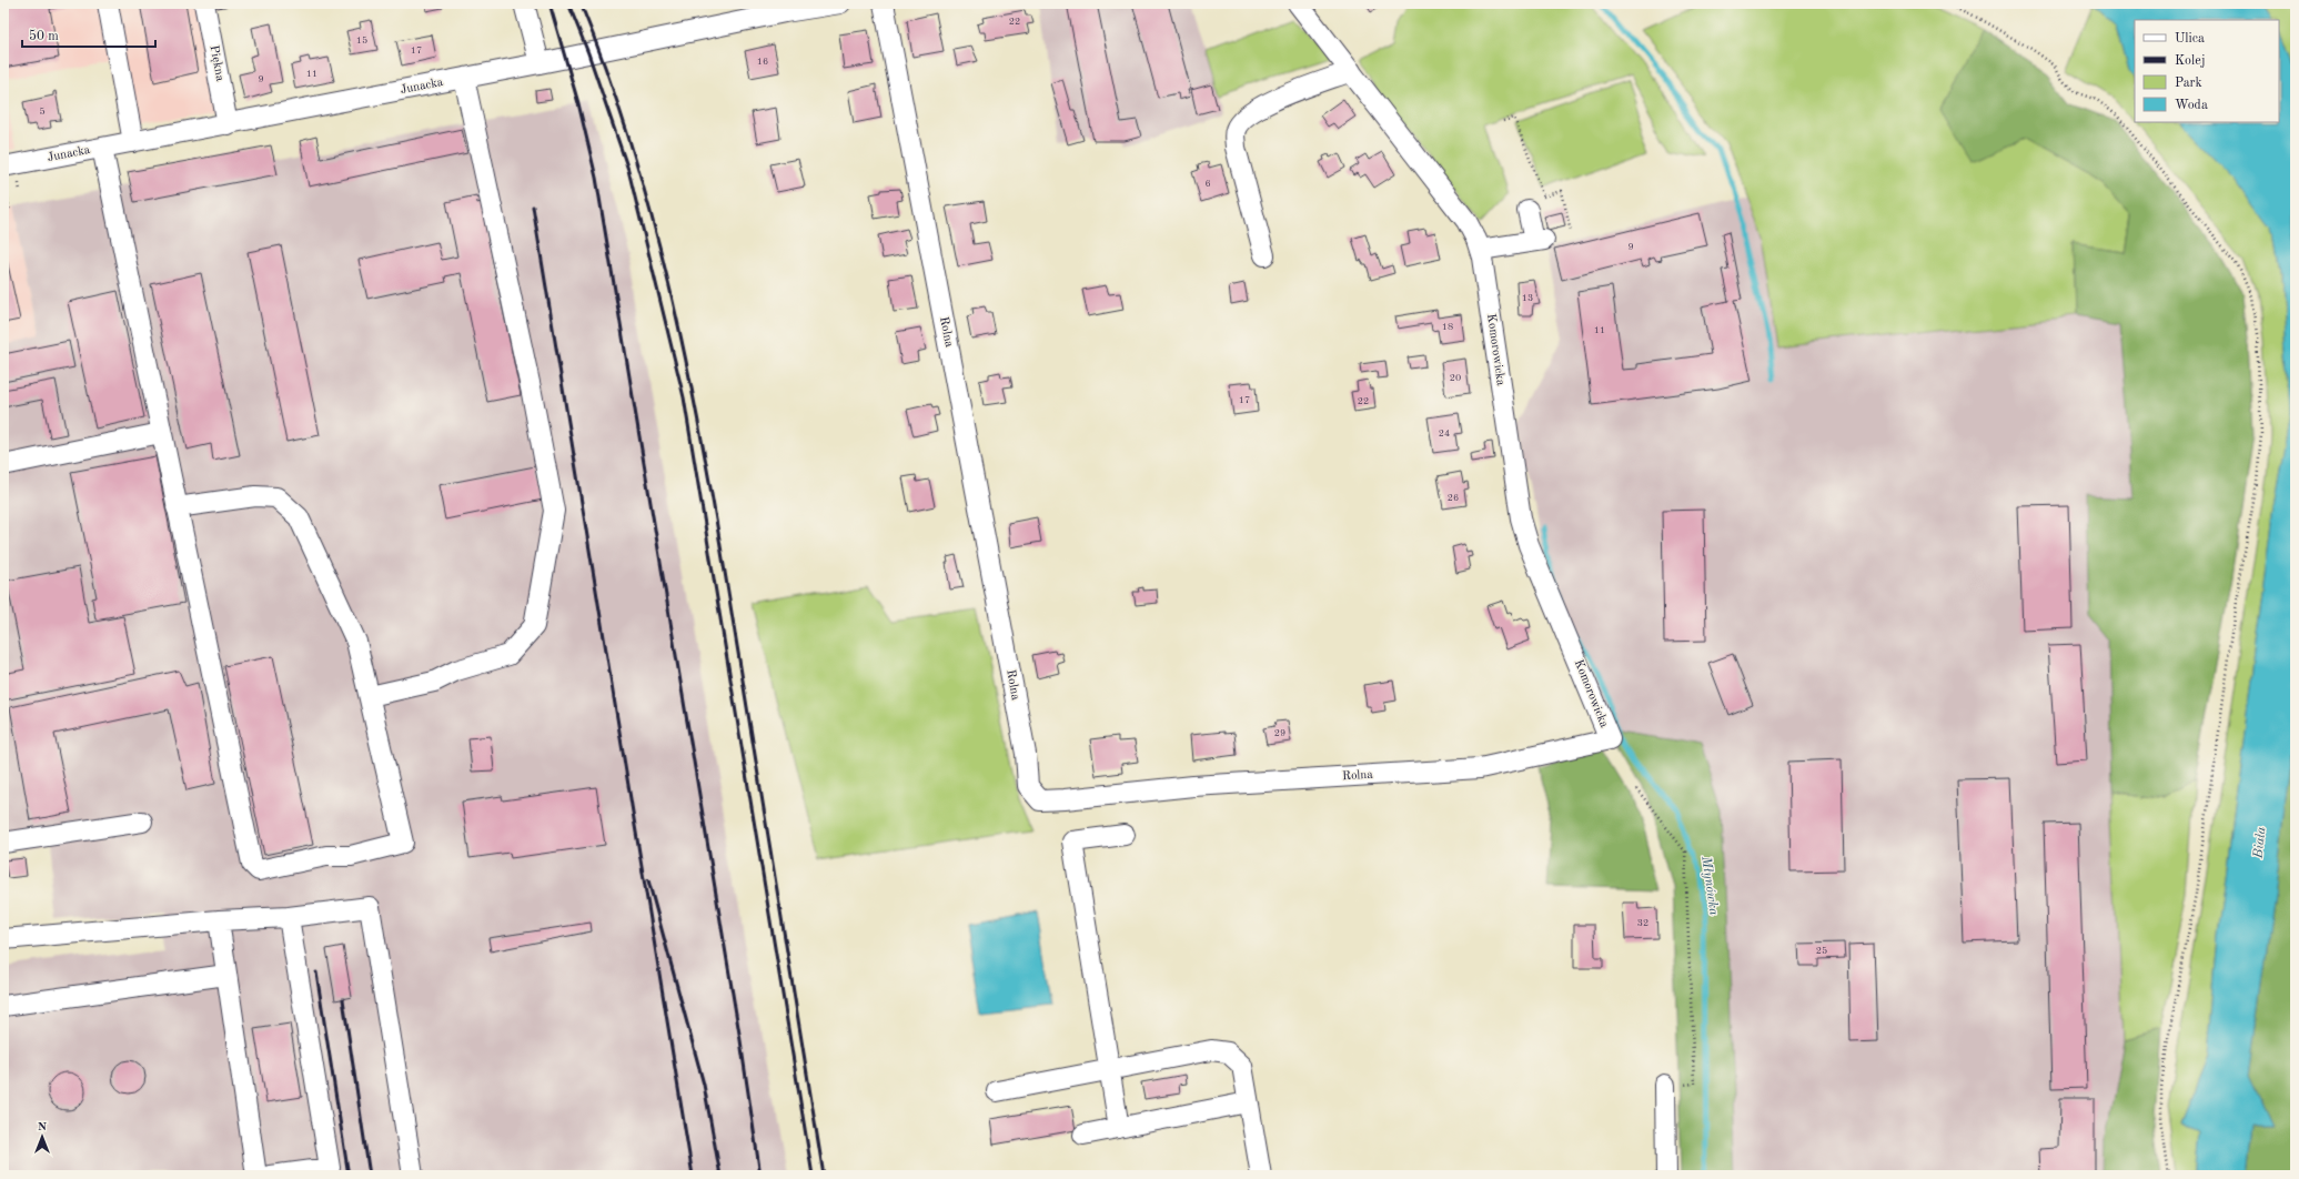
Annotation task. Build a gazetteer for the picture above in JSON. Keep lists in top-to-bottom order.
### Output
{
  "streets": {
    "street": [
      "Piękna",
      "Junacka",
      "Rolna",
      "Komorowicka"
    ]
  },
  "crossings": [
    ["Piękna", "Junacka"],
    ["Rolna", "Komorowicka"]
  ],
  "water": ["Biała", "Młynówka"],
  "house_numbers": [
    "22",
    "15",
    "17",
    "16",
    "11",
    "9",
    "5",
    "6",
    "9",
    "13",
    "18",
    "11",
    "20",
    "17",
    "22",
    "24",
    "26",
    "29",
    "32",
    "25"
  ],
  "legend": [
    "Ulica",
    "Kolej",
    "Park",
    "Woda"
  ],
  "scale_bar": "50 m",
  "north": "top"
}
